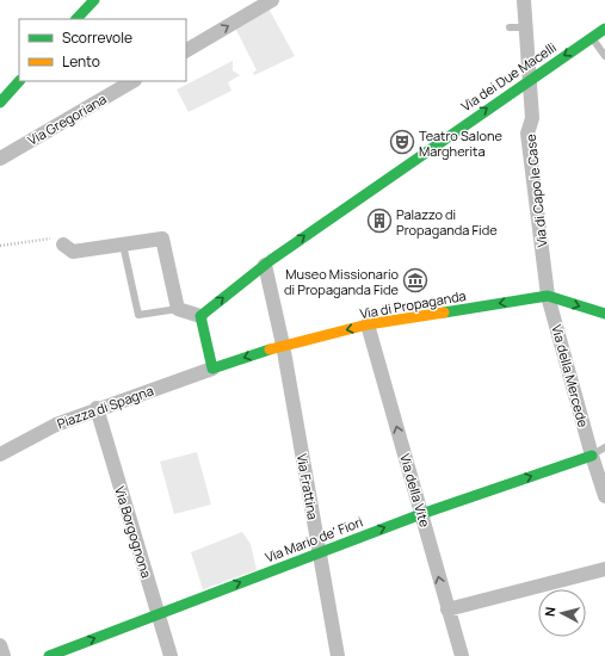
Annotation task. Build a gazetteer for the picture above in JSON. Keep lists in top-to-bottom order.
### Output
{
  "streets": {
    "street": [
      "Via dei Due Macelli",
      "Via Gregoriana",
      "Via di Capo le Case",
      "Via di Propaganda",
      "Via della Mercede",
      "Piazza di Spagna",
      "Via Frattina",
      "Via della Vite",
      "Via Borgognona",
      "Via Mario de' Fiori"
    ]
  },
  "crossings": [
    ["Via dei Due Macelli", "Via di Capo le Case"],
    ["Via di Capo le Case", "Via di Propaganda"],
    ["Via di Capo le Case", "Via della Mercede"],
    ["Via di Propaganda", "Via della Mercede"],
    ["Via di Propaganda", "Piazza di Spagna"],
    ["Via di Propaganda", "Via Frattina"],
    ["Via di Propaganda", "Via della Vite"],
    ["Via della Mercede", "Via Mario de' Fiori"],
    ["Piazza di Spagna", "Via Frattina"],
    ["Piazza di Spagna", "Via Borgognona"],
    ["Via Frattina", "Via Mario de' Fiori"],
    ["Via della Vite", "Via Mario de' Fiori"],
    ["Via Borgognona", "Via Mario de' Fiori"]
  ],
  "one_way": ["Via di Propaganda", "Via della Vite", "Via Mario de' Fiori"],
  "places": {
    "theatre": ["Teatro Salone Margherita"],
    "building": ["Palazzo di Propaganda Fide"],
    "museum": ["Museo Missionario di Propaganda Fide"]
  },
  "legend": ["Scorrevole", "Lento"],
  "north": "left"
}
